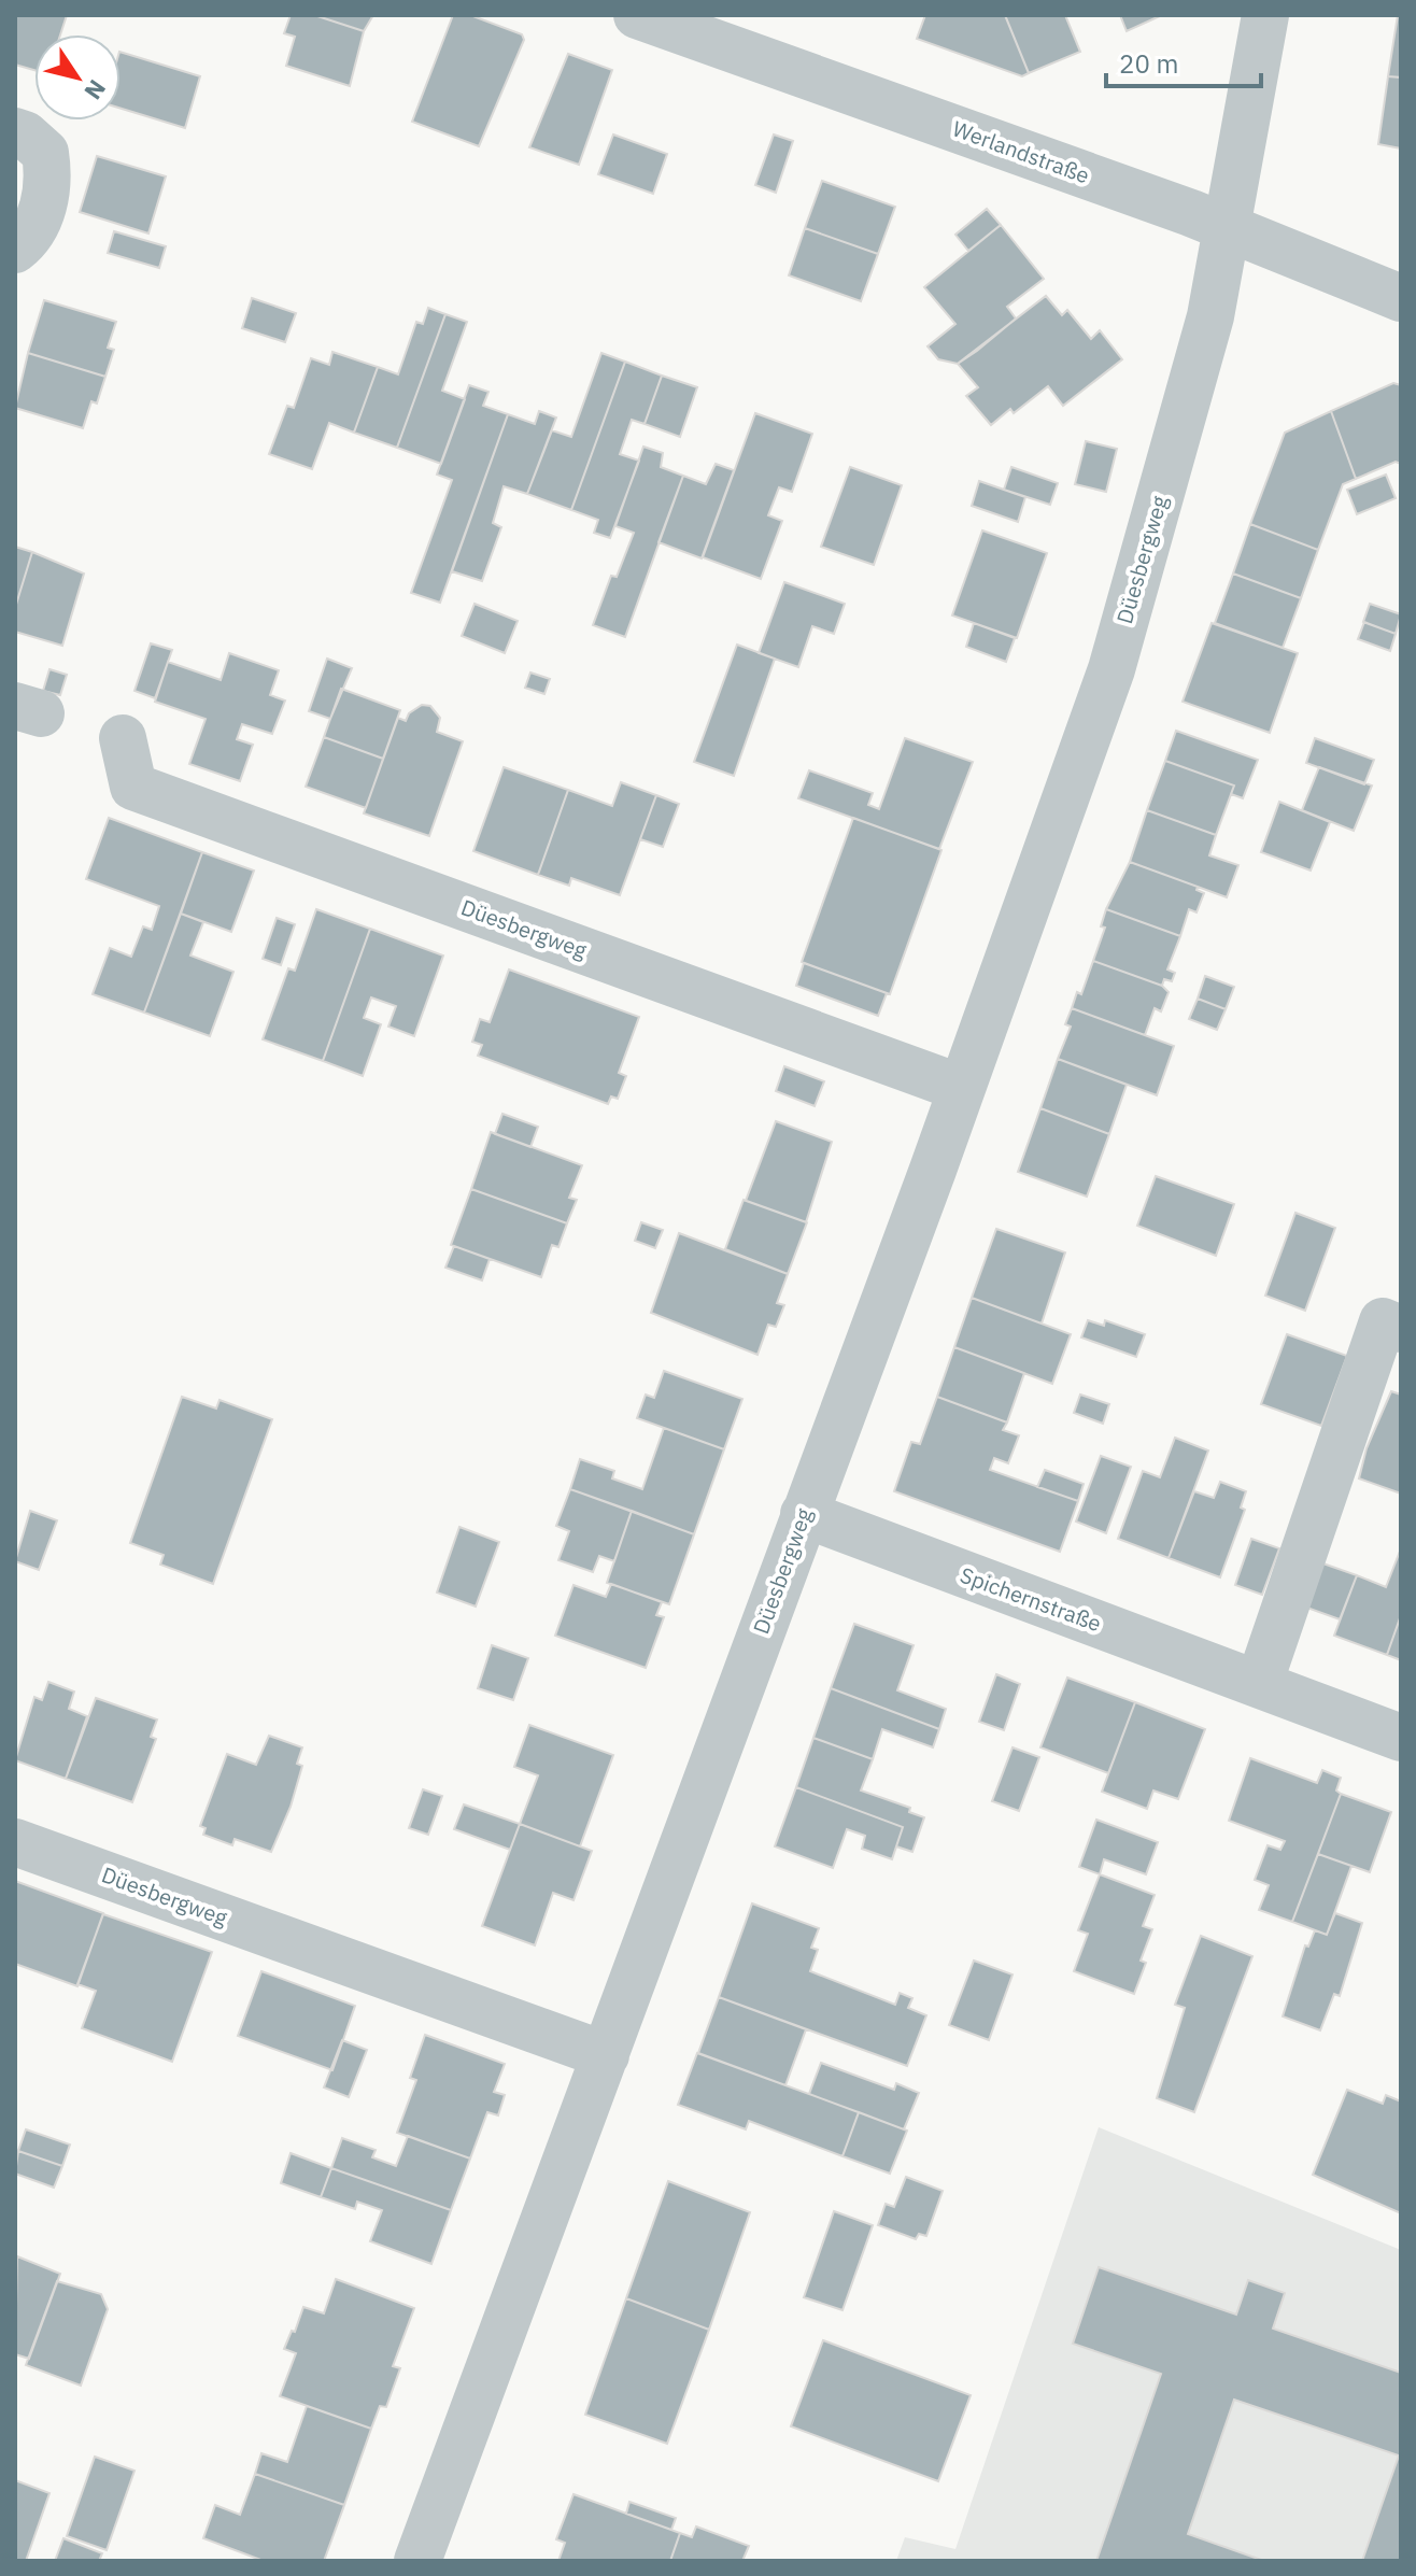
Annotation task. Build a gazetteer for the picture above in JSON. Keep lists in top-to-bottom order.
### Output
{
  "streets": {
    "street": ["Werlandstraße", "Düesbergweg", "Spichernstraße"]
  },
  "crossings": [
    ["Werlandstraße", "Düesbergweg"],
    ["Düesbergweg", "Spichernstraße"]
  ],
  "scale_bar": "20 m",
  "north": "bottom right"
}
